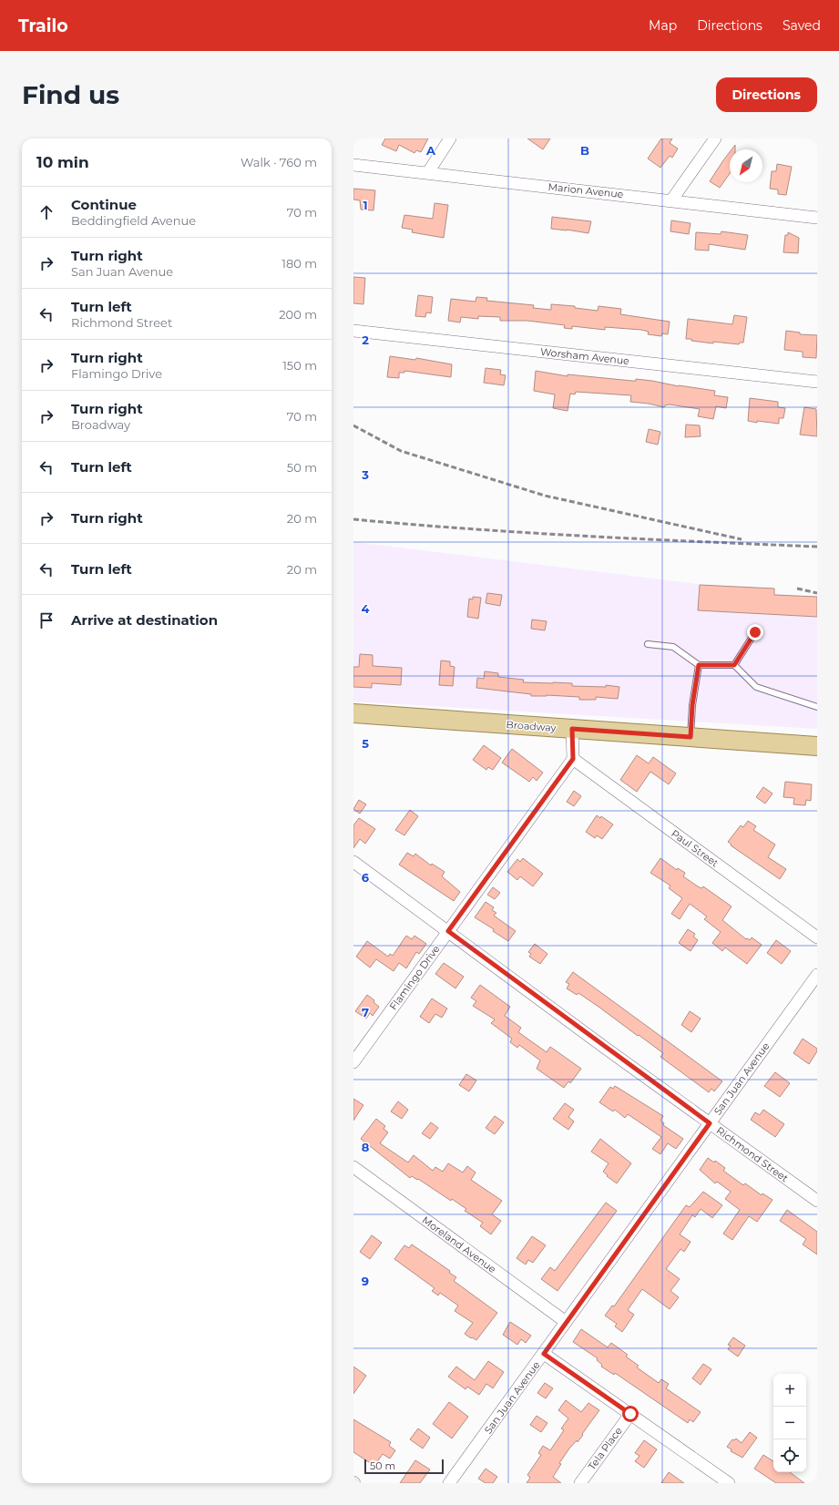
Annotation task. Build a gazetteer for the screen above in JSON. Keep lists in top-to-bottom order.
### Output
{
  "streets": {
    "main road": ["Broadway"],
    "street": [
      "Marion Avenue",
      "Worsham Avenue",
      "Paul Street",
      "Flamingo Drive",
      "San Juan Avenue",
      "Richmond Street",
      "Moreland Avenue",
      "Tela Place"
    ]
  },
  "crossings": [
    ["Paul Street", "Flamingo Drive"],
    ["Flamingo Drive", "Richmond Street"],
    ["San Juan Avenue", "Richmond Street"],
    ["San Juan Avenue", "Moreland Avenue"]
  ],
  "scale_bar": "50 m",
  "north": "bottom left",
  "page": {
    "header": "Trailo",
    "nav": ["Map", "Directions", "Saved"],
    "buttons": "Directions",
    "title": "Find us",
    "heading": ["10 min", "Walk · 760 m"],
    "list": [
      ["Continue", "Beddingfield Avenue", "70 m"],
      ["Turn right", "San Juan Avenue", "180 m"],
      ["Turn left", "Richmond Street", "200 m"],
      ["Turn right", "Flamingo Drive", "150 m"],
      ["Turn right", "Broadway", "70 m"],
      ["Turn left", "50 m"],
      ["Turn right", "20 m"],
      ["Turn left", "20 m"],
      "Arrive at destination"
    ],
    "map_buttons": ["+", "−"],
    "scale": "50 m"
  },
  "grid": {
    "columns": ["A", "B"],
    "rows": [
      "1",
      "2",
      "3",
      "4",
      "5",
      "6",
      "7",
      "8",
      "9"
    ]
  }
}
